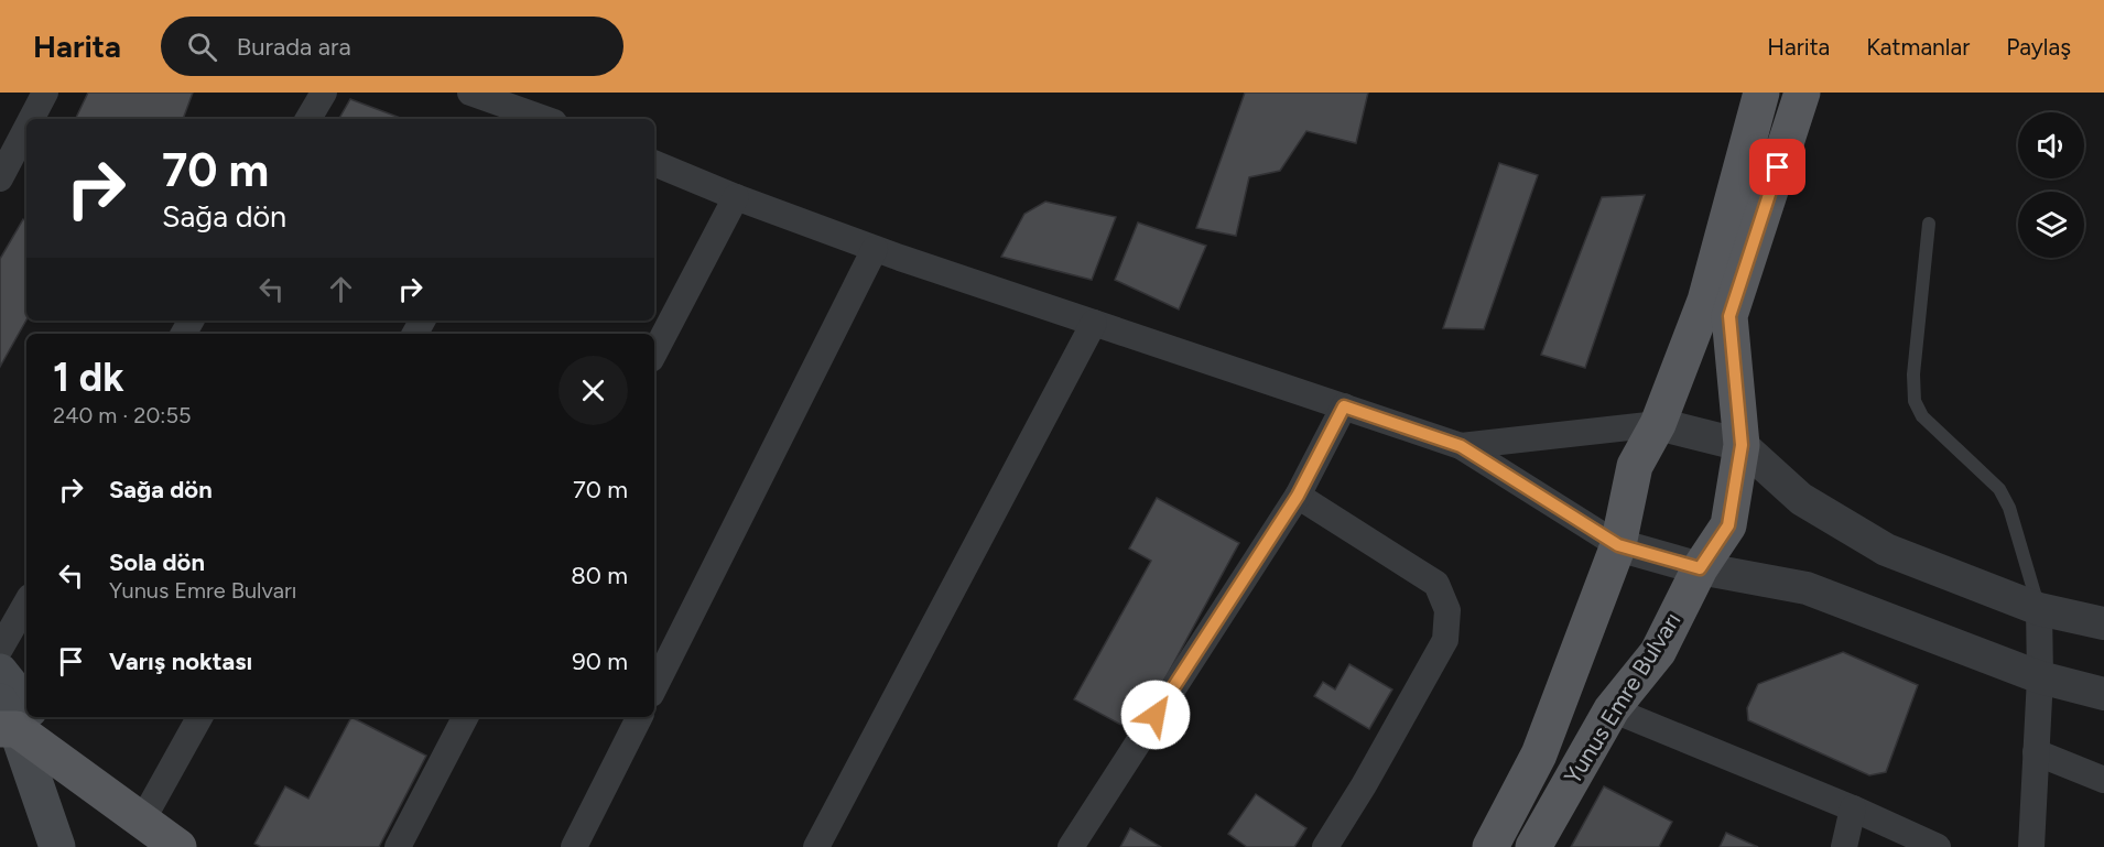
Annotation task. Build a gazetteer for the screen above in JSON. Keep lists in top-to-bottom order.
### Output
{
  "streets": {
    "main road": ["Yunus Emre Bulvarı"]
  },
  "page": {
    "header": "Harita",
    "search": "Burada ara",
    "nav": ["Harita", "Katmanlar", "Paylaş"],
    "turn": ["70 m", "Sağa dön"],
    "heading": ["1 dk", "240 m · 20:55"],
    "list": [
      {
        "name": "Sağa dön",
        "value": "70 m"
      },
      {
        "name": "Sola dön",
        "note": "Yunus Emre Bulvarı",
        "value": "80 m"
      },
      {
        "name": "Varış noktası",
        "value": "90 m"
      }
    ]
  }
}
